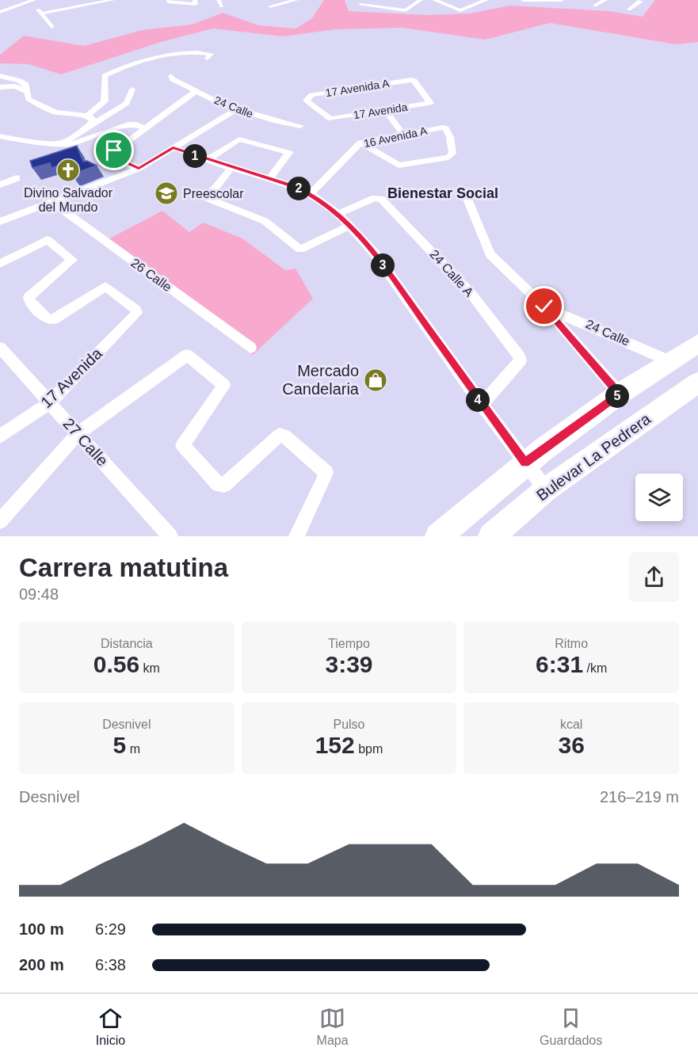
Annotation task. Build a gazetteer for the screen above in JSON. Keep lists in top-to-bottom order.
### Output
{
  "streets": {
    "main road": ["Bulevar La Pedrera"],
    "street": [
      "17 Avenida A",
      "24 Calle",
      "17 Avenida",
      "16 Avenida A",
      "24 Calle A",
      "26 Calle",
      "27 Calle"
    ]
  },
  "crossings": [
    ["17 Avenida A", "17 Avenida"],
    ["17 Avenida", "27 Calle"]
  ],
  "districts": ["Bienestar Social"],
  "places": {
    "church": ["Divino Salvador del Mundo"],
    "school or university": ["Preescolar"],
    "shop": ["Mercado Candelaria"]
  },
  "page": {
    "pins": [
      "1",
      "2",
      "3",
      "5",
      "4"
    ],
    "heading": ["Carrera matutina", "09:48"],
    "stats": [
      ["Distancia", "0.56 km"],
      ["Tiempo", "3:39"],
      ["Ritmo", "6:31 /km"],
      ["Desnivel", "5 m"],
      ["Pulso", "152 bpm"],
      ["kcal", "36"]
    ],
    "chart": ["Desnivel", "216–219 m"],
    "list": [
      {
        "name": "100 m",
        "note": "6:29"
      },
      {
        "name": "200 m",
        "note": "6:38"
      }
    ],
    "tabs": ["Inicio", "Mapa", "Guardados"]
  }
}
